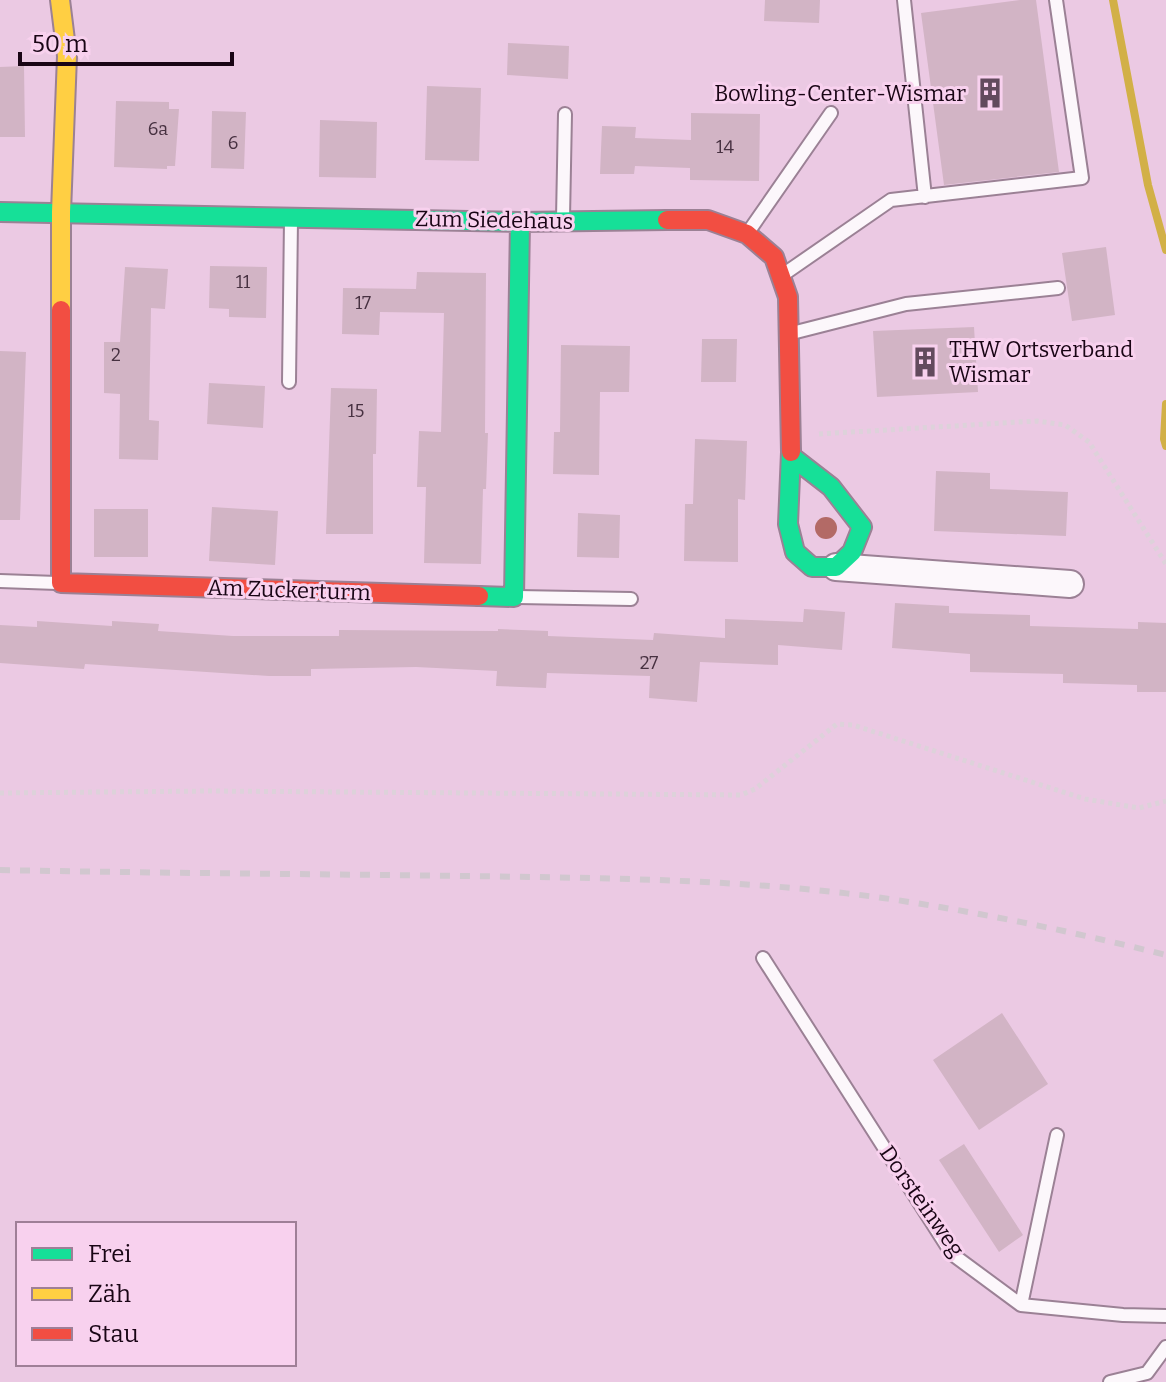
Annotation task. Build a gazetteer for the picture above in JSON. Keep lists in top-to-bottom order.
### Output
{
  "streets": {
    "street": ["Zum Siedehaus", "Am Zuckerturm"],
    "lane": ["Dorsteinweg"]
  },
  "places": {
    "building": ["Bowling-Center-Wismar", "THW Ortsverband Wismar"]
  },
  "house_numbers": [
    "6a",
    "6",
    "14",
    "11",
    "17",
    "2",
    "15",
    "27"
  ],
  "legend": ["Frei", "Zäh", "Stau"],
  "scale_bar": "50 m"
}
